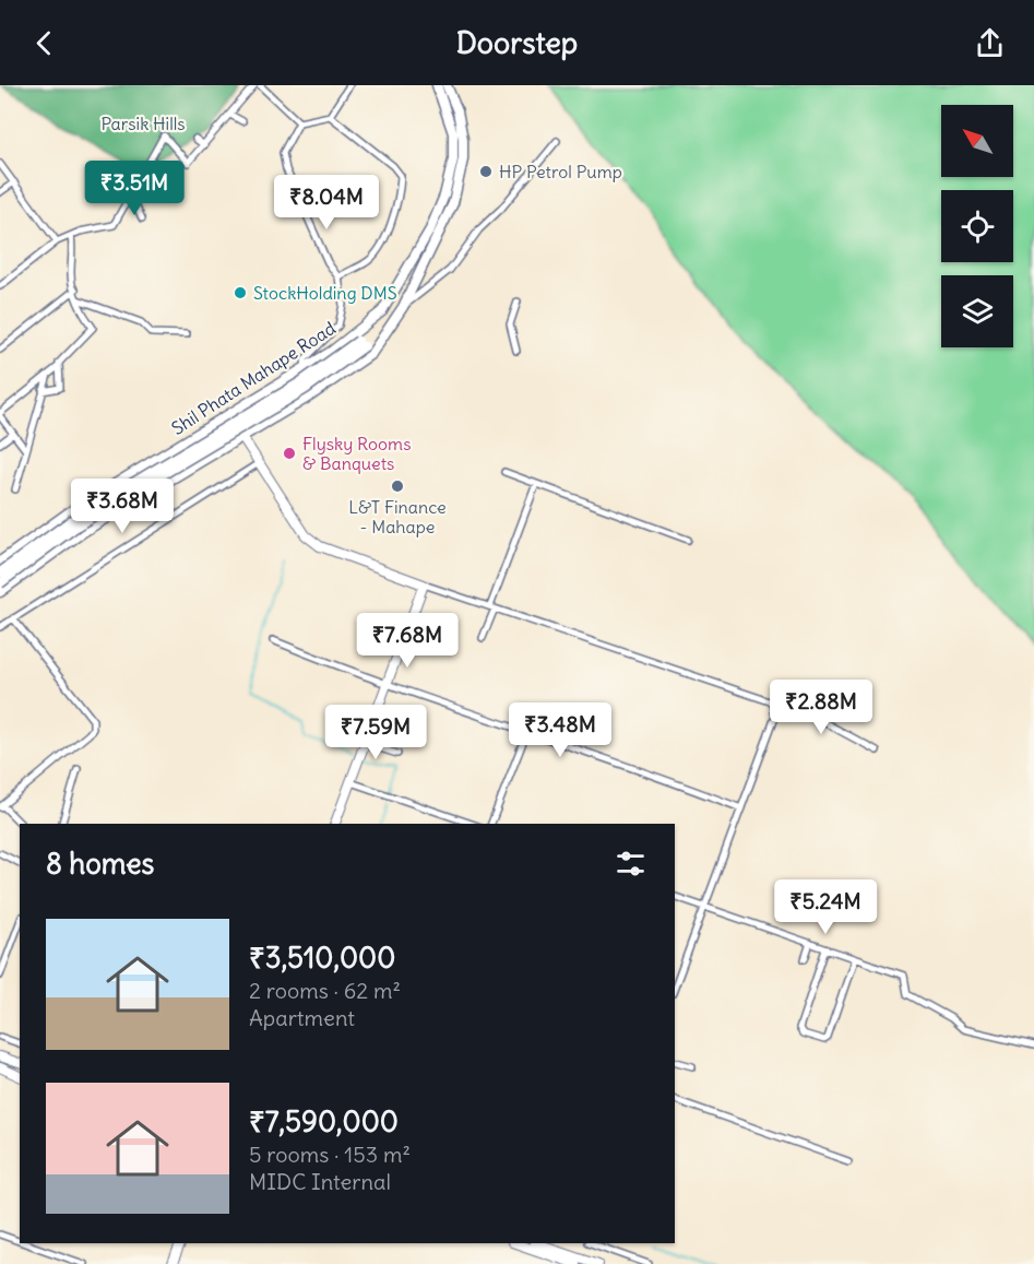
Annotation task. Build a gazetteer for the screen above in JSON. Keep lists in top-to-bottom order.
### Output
{
  "streets": {
    "main road": ["Shil Phata Mahape Road"]
  },
  "parks": ["Parsik Hills"],
  "places": [
    "HP Petrol Pump",
    "StockHolding DMS",
    "Flysky Rooms & Banquets",
    "L&T Finance - Mahape"
  ],
  "north": "top left",
  "page": {
    "header": "Doorstep",
    "price": [
      "₹3.51M",
      "₹8.04M",
      "₹3.68M",
      "₹7.68M",
      "₹2.88M",
      "₹3.48M",
      "₹7.59M",
      "₹5.24M"
    ],
    "heading": "8 homes",
    "list": [
      {
        "name": "₹3,510,000",
        "note": "2 rooms · 62 m² · Apartment"
      },
      {
        "name": "₹7,590,000",
        "note": "5 rooms · 153 m² · MIDC Internal"
      }
    ]
  }
}
